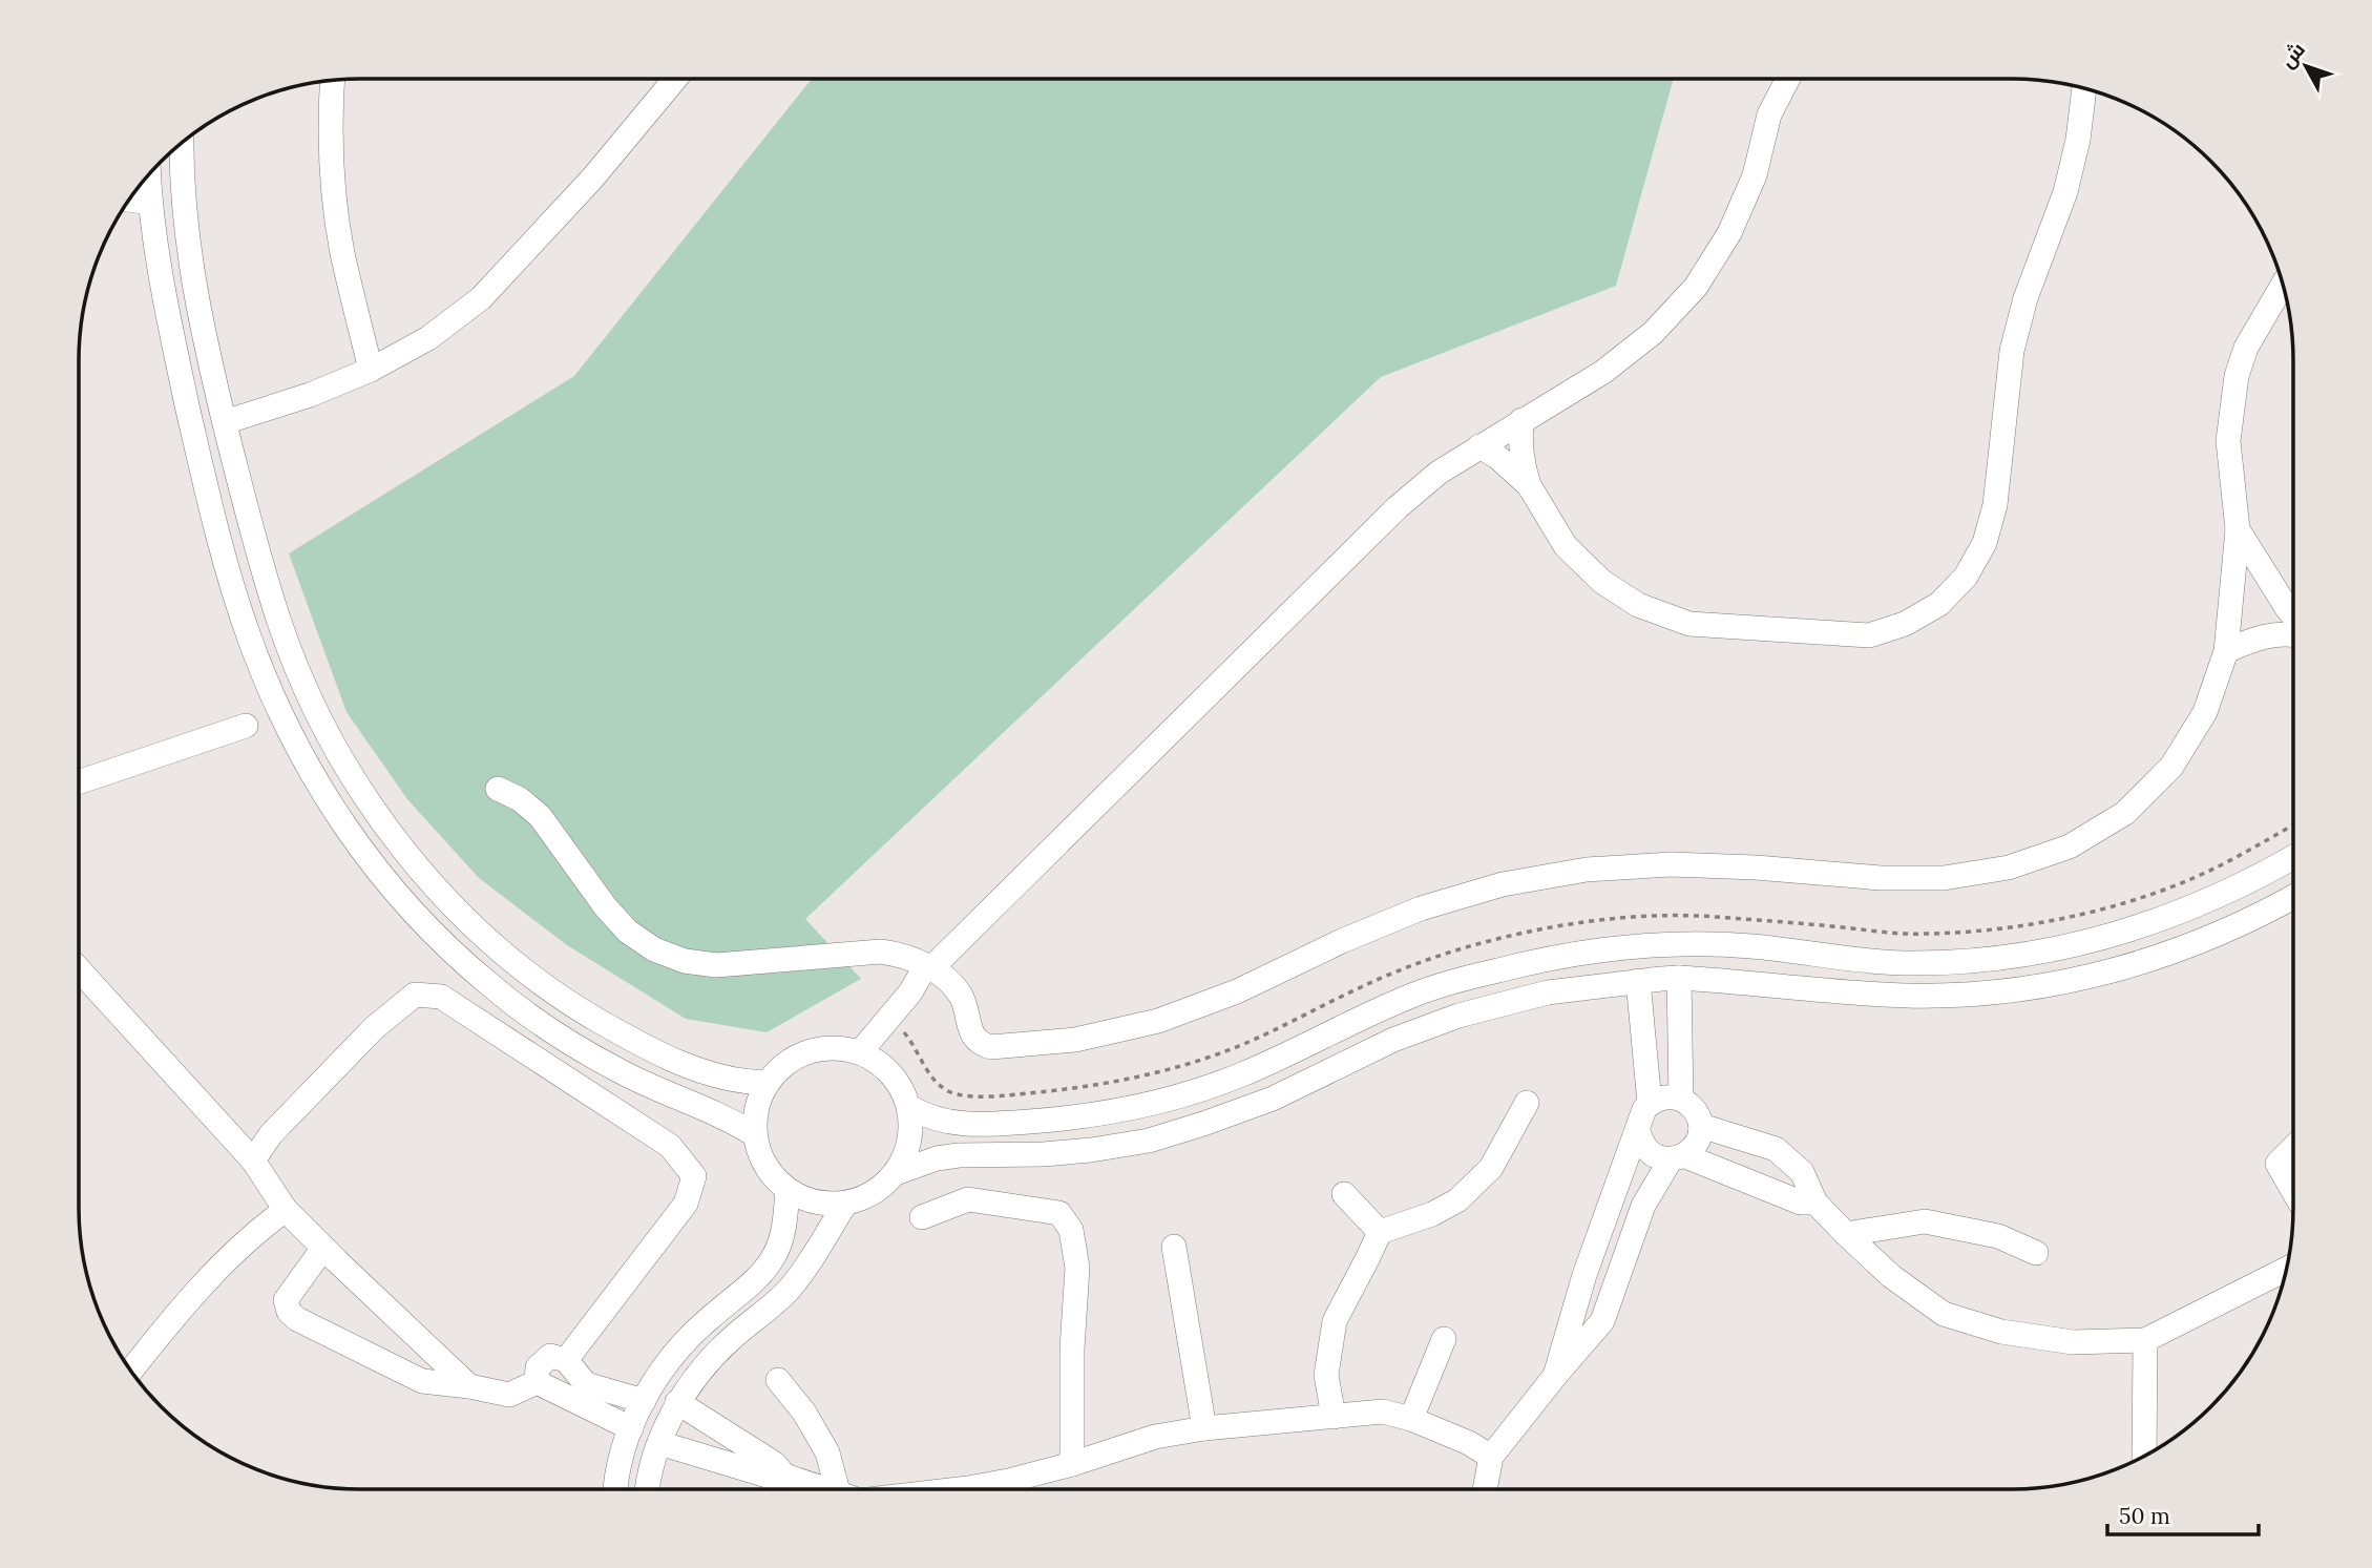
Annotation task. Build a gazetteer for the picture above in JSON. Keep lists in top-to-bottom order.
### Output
{
  "scale_bar": "50 m",
  "north": "top left"
}
